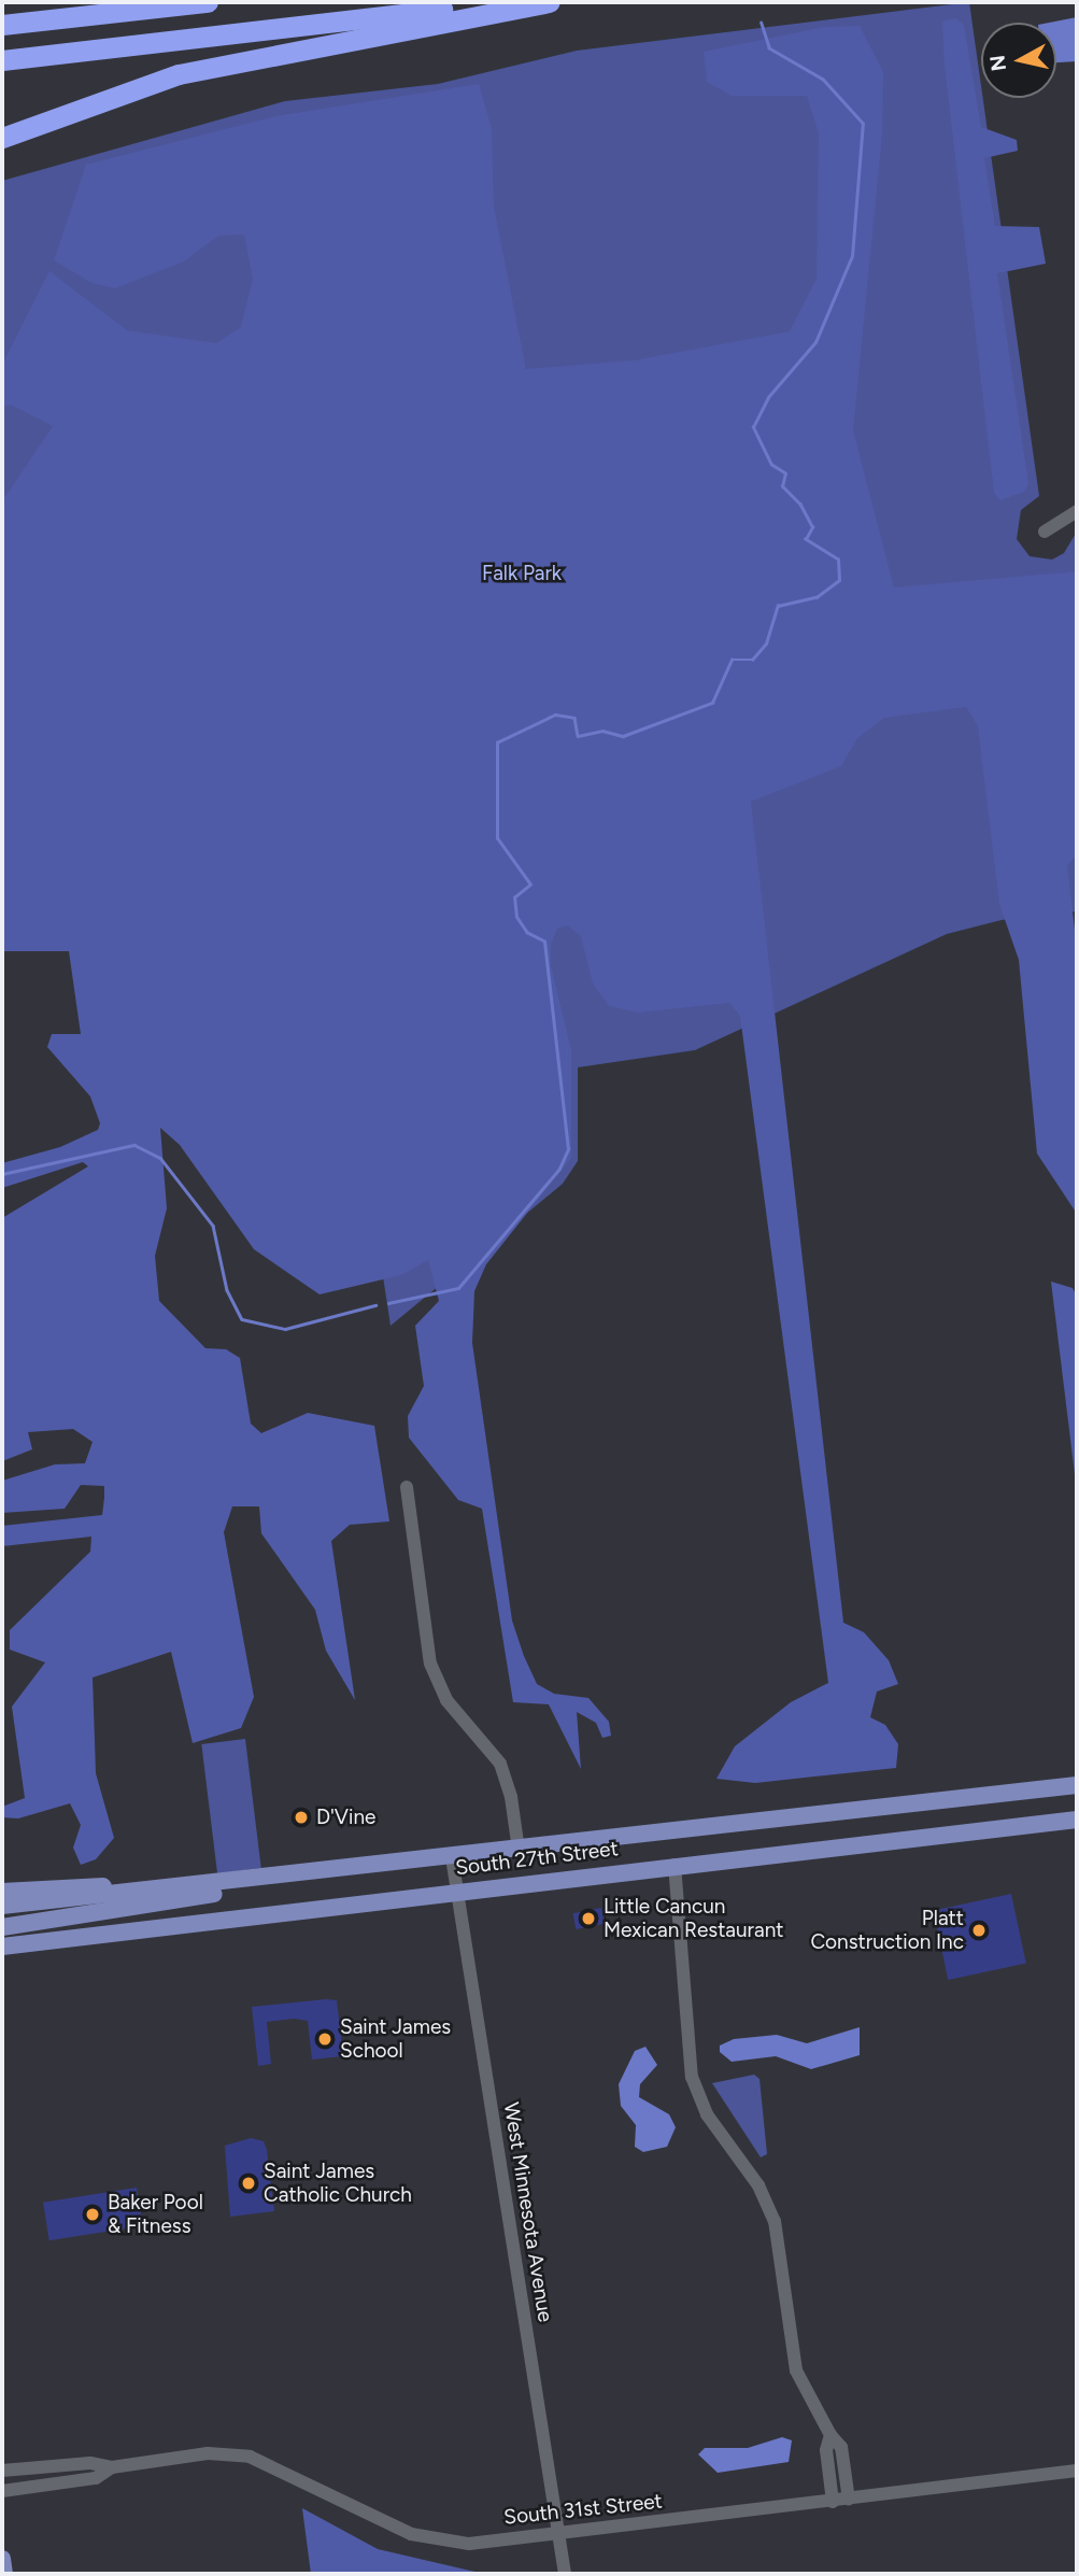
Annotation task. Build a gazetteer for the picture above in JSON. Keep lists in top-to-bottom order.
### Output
{
  "streets": {
    "main road": ["South 27th Street"],
    "street": ["West Minnesota Avenue", "South 31st Street"]
  },
  "crossings": [
    ["South 27th Street", "West Minnesota Avenue"],
    ["West Minnesota Avenue", "South 31st Street"]
  ],
  "parks": ["Falk Park"],
  "places": [
    "D'Vine",
    "Little Cancun Mexican Restaurant",
    "Platt Construction Inc",
    "Saint James School",
    "Saint James Catholic Church",
    "Baker Pool & Fitness"
  ],
  "north": "left"
}
